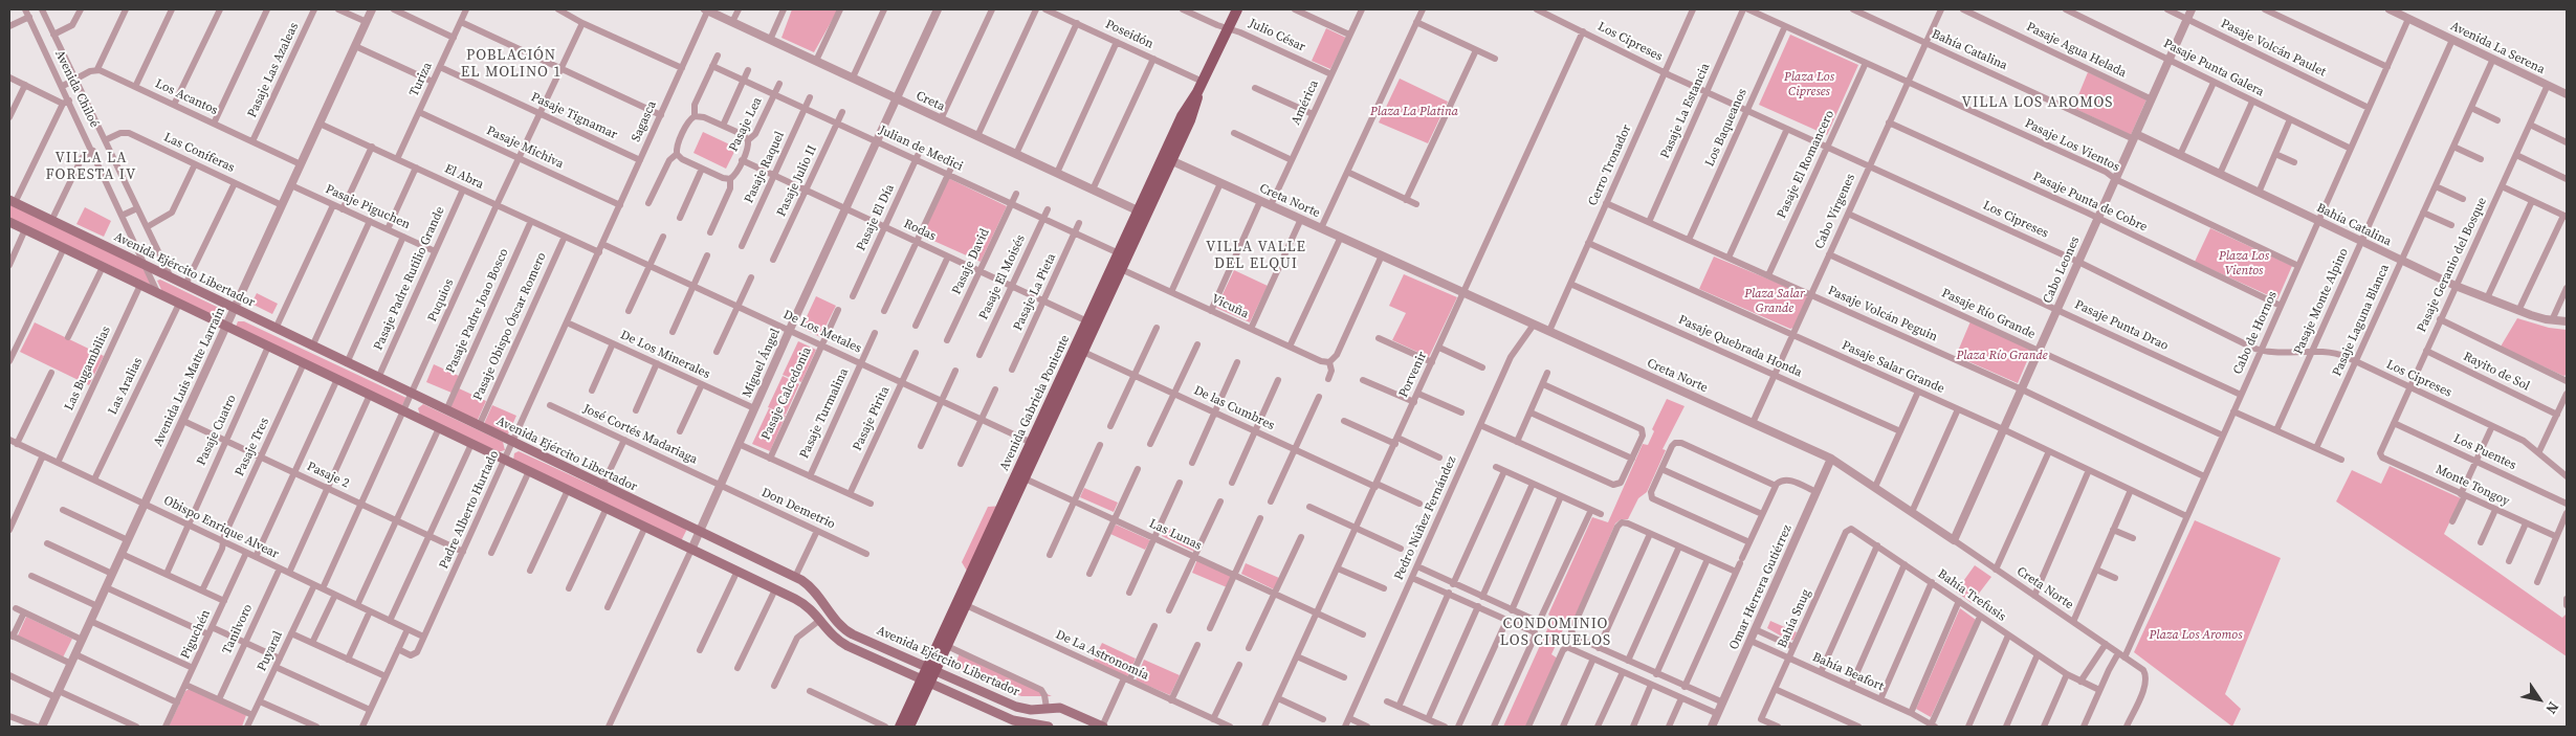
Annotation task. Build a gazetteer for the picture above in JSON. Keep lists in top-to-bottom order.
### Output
{
  "streets": {
    "main road": ["Avenida Ejército Libertador", "Avenida Gabriela Poniente"],
    "street": [
      "Poseidón",
      "Julio César",
      "Los Cipreses",
      "Pasaje Volcán Paulet",
      "Avenida La Serena",
      "Bahía Catalina",
      "Pasaje Agua Helada",
      "Pasaje Punta Galera",
      "Pasaje Las Azaleas",
      "Turiza",
      "Avenida Chiloé",
      "Los Acantos",
      "Creta",
      "América",
      "Pasaje La Estancia",
      "Pasaje Tignamar",
      "Sagasca",
      "Pasaje Lea",
      "Los Baqueanos",
      "Pasaje Los Vientos",
      "Pasaje Michiva",
      "Julian de Medici",
      "Las Coníferas",
      "Pasaje El Romancero",
      "Cerro Tronador",
      "Pasaje Raquel",
      "El Abra",
      "Pasaje Julio II",
      "Creta Norte",
      "Pasaje Punta de Cobre",
      "Pasaje Piguchen",
      "Cabo Vírgenes",
      "Pasaje El Día",
      "Rodas",
      "Pasaje David",
      "Pasaje Geranio del Bosque",
      "Cabo Leones",
      "Pasaje El Moisés",
      "Pasaje Padre Rutilio Grande",
      "Pasaje La Pieta",
      "Puquios",
      "Pasaje Monte Alpino",
      "Vicuña",
      "Pasaje Padre Joao Bosco",
      "Pasaje Volcán Peguin",
      "Pasaje Río Grande",
      "Pasaje Laguna Blanca",
      "Pasaje Punta Drao",
      "Pasaje Obispo Óscar Romero",
      "De Los Metales",
      "Cabo de Hornos",
      "Pasaje Quebrada Honda",
      "De Los Minerales",
      "Miguel Ángel",
      "Pasaje Salar Grande",
      "Las Bugambilias",
      "Rayito de Sol",
      "Porvenir",
      "Avenida Luis Matte Larraín",
      "Las Aralias",
      "Pasaje Calcedonia",
      "De las Cumbres",
      "Pasaje Turmalina",
      "Pasaje Pirita",
      "Pasaje Cuatro",
      "José Cortés Madariaga",
      "Pasaje Tres",
      "Los Puentes",
      "Pasaje 2",
      "Monte Tongoy",
      "Don Demetrio",
      "Padre Alberto Hurtado",
      "Pedro Núñez Fernández",
      "Obispo Enrique Alvear",
      "Las Lunas",
      "Omar Herrera Gutiérrez",
      "Bahía Trefusis",
      "Bahía Snug",
      "Tanilvoro",
      "Piguchén",
      "Puyaral",
      "De La Astronomía",
      "Bahía Beafort"
    ]
  },
  "crossings": [
    ["Poseidón", "Avenida Gabriela Poniente"],
    ["Julio César", "América"],
    ["Julio César", "Avenida Gabriela Poniente"],
    ["Los Cipreses", "Pasaje La Estancia"],
    ["Los Cipreses", "Los Baqueanos"],
    ["Los Cipreses", "Pasaje El Romancero"],
    ["Los Cipreses", "Cerro Tronador"],
    ["Los Cipreses", "Cabo Vírgenes"],
    ["Los Cipreses", "Pasaje Geranio del Bosque"],
    ["Los Cipreses", "Cabo Leones"],
    ["Los Cipreses", "Pasaje Monte Alpino"],
    ["Los Cipreses", "Pasaje Laguna Blanca"],
    ["Los Cipreses", "Cabo de Hornos"],
    ["Los Cipreses", "Porvenir"],
    ["Pasaje Volcán Paulet", "Cabo Leones"],
    ["Pasaje Volcán Paulet", "Cabo de Hornos"],
    ["Avenida La Serena", "Pasaje Geranio del Bosque"],
    ["Avenida La Serena", "Pasaje Monte Alpino"],
    ["Avenida La Serena", "Pasaje Laguna Blanca"],
    ["Avenida La Serena", "Cabo de Hornos"],
    ["Bahía Catalina", "Cabo Vírgenes"],
    ["Bahía Catalina", "Pasaje Geranio del Bosque"],
    ["Bahía Catalina", "Cabo Leones"],
    ["Bahía Catalina", "Pasaje Monte Alpino"],
    ["Bahía Catalina", "Pasaje Laguna Blanca"],
    ["Bahía Catalina", "Cabo de Hornos"],
    ["Pasaje Agua Helada", "Cabo Leones"],
    ["Pasaje Punta Galera", "Cabo Leones"],
    ["Pasaje Punta Galera", "Cabo de Hornos"],
    ["Pasaje Las Azaleas", "Los Acantos"],
    ["Turiza", "Pasaje Tignamar"],
    ["Turiza", "Pasaje Michiva"],
    ["Turiza", "El Abra"],
    ["Avenida Chiloé", "Las Coníferas"],
    ["Avenida Chiloé", "Avenida Ejército Libertador"],
    ["Los Acantos", "Avenida Luis Matte Larraín"],
    ["Creta", "Sagasca"],
    ["Creta", "Miguel Ángel"],
    ["Creta", "Avenida Gabriela Poniente"],
    ["América", "Creta Norte"],
    ["Pasaje La Estancia", "Pasaje Volcán Peguin"],
    ["Pasaje Tignamar", "Sagasca"],
    ["Pasaje Tignamar", "Puquios"],
    ["Sagasca", "Pasaje Michiva"],
    ["Sagasca", "De Los Metales"],
    ["Sagasca", "Padre Alberto Hurtado"],
    ["Pasaje Lea", "Julian de Medici"],
    ["Pasaje Lea", "Rodas"],
    ["Los Baqueanos", "Pasaje Los Vientos"],
    ["Los Baqueanos", "Pasaje Volcán Peguin"],
    ["Pasaje Los Vientos", "Pasaje El Romancero"],
    ["Pasaje Los Vientos", "Cabo Vírgenes"],
    ["Pasaje Los Vientos", "Cabo Leones"],
    ["Pasaje Los Vientos", "Cabo de Hornos"],
    ["Pasaje Michiva", "Puquios"],
    ["Julian de Medici", "Pasaje Raquel"],
    ["Julian de Medici", "Pasaje Julio II"],
    ["Julian de Medici", "Pasaje El Día"],
    ["Julian de Medici", "Pasaje David"],
    ["Julian de Medici", "Pasaje El Moisés"],
    ["Julian de Medici", "Pasaje La Pieta"],
    ["Julian de Medici", "Miguel Ángel"],
    ["Julian de Medici", "Avenida Gabriela Poniente"],
    ["Las Coníferas", "Avenida Luis Matte Larraín"],
    ["Pasaje El Romancero", "Pasaje Volcán Peguin"],
    ["Cerro Tronador", "Creta Norte"],
    ["Cerro Tronador", "Pasaje Volcán Peguin"],
    ["Cerro Tronador", "Pasaje Quebrada Honda"],
    ["Cerro Tronador", "Pasaje Salar Grande"],
    ["Pasaje Raquel", "Rodas"],
    ["El Abra", "Pasaje Padre Rutilio Grande"],
    ["El Abra", "Puquios"],
    ["El Abra", "Pasaje Padre Joao Bosco"],
    ["El Abra", "Pasaje Obispo Óscar Romero"],
    ["El Abra", "Avenida Luis Matte Larraín"],
    ["El Abra", "Padre Alberto Hurtado"],
    ["Pasaje Julio II", "Rodas"],
    ["Creta Norte", "Cabo Vírgenes"],
    ["Creta Norte", "Cabo Leones"],
    ["Creta Norte", "Cabo de Hornos"],
    ["Creta Norte", "Porvenir"],
    ["Creta Norte", "Avenida Gabriela Poniente"],
    ["Creta Norte", "Pedro Núñez Fernández"],
    ["Creta Norte", "Omar Herrera Gutiérrez"],
    ["Pasaje Punta de Cobre", "Cabo Vírgenes"],
    ["Pasaje Punta de Cobre", "Cabo Leones"],
    ["Pasaje Punta de Cobre", "Cabo de Hornos"],
    ["Pasaje Piguchen", "Pasaje Padre Rutilio Grande"],
    ["Pasaje Piguchen", "Avenida Luis Matte Larraín"],
    ["Cabo Vírgenes", "Pasaje Volcán Peguin"],
    ["Cabo Vírgenes", "Pasaje Río Grande"],
    ["Cabo Vírgenes", "Pasaje Punta Drao"],
    ["Cabo Vírgenes", "Pasaje Quebrada Honda"],
    ["Cabo Vírgenes", "Pasaje Salar Grande"],
    ["Pasaje El Día", "Rodas"],
    ["Rodas", "Pasaje David"],
    ["Rodas", "Pasaje El Moisés"],
    ["Rodas", "Pasaje La Pieta"],
    ["Rodas", "Miguel Ángel"],
    ["Rodas", "Avenida Gabriela Poniente"],
    ["Pasaje Geranio del Bosque", "Rayito de Sol"],
    ["Pasaje Geranio del Bosque", "Los Puentes"],
    ["Pasaje Geranio del Bosque", "Monte Tongoy"],
    ["Avenida Ejército Libertador", "Pasaje Padre Rutilio Grande"],
    ["Avenida Ejército Libertador", "Puquios"],
    ["Avenida Ejército Libertador", "Pasaje Padre Joao Bosco"],
    ["Avenida Ejército Libertador", "Pasaje Obispo Óscar Romero"],
    ["Avenida Ejército Libertador", "Miguel Ángel"],
    ["Avenida Ejército Libertador", "Las Bugambilias"],
    ["Avenida Ejército Libertador", "Avenida Luis Matte Larraín"],
    ["Avenida Ejército Libertador", "Las Aralias"],
    ["Avenida Ejército Libertador", "Avenida Gabriela Poniente"],
    ["Avenida Ejército Libertador", "Pasaje Cuatro"],
    ["Avenida Ejército Libertador", "Pasaje Tres"],
    ["Avenida Ejército Libertador", "Padre Alberto Hurtado"],
    ["Cabo Leones", "Pasaje Volcán Peguin"],
    ["Cabo Leones", "Pasaje Río Grande"],
    ["Cabo Leones", "Pasaje Punta Drao"],
    ["Cabo Leones", "Pasaje Salar Grande"],
    ["Puquios", "Pasaje 2"],
    ["Puquios", "Obispo Enrique Alvear"],
    ["Vicuña", "Avenida Gabriela Poniente"],
    ["Pasaje Volcán Peguin", "Cabo de Hornos"],
    ["Pasaje Río Grande", "Cabo de Hornos"],
    ["Pasaje Punta Drao", "Cabo de Hornos"],
    ["De Los Metales", "Miguel Ángel"],
    ["De Los Metales", "Pasaje Calcedonia"],
    ["De Los Metales", "Avenida Gabriela Poniente"],
    ["De Los Metales", "Pasaje Turmalina"],
    ["De Los Metales", "Pasaje Pirita"],
    ["De Los Metales", "Padre Alberto Hurtado"],
    ["Cabo de Hornos", "Pasaje Salar Grande"],
    ["Cabo de Hornos", "Bahía Trefusis"],
    ["De Los Minerales", "Miguel Ángel"],
    ["De Los Minerales", "Padre Alberto Hurtado"],
    ["Miguel Ángel", "José Cortés Madariaga"],
    ["Miguel Ángel", "Don Demetrio"],
    ["Las Bugambilias", "Obispo Enrique Alvear"],
    ["Porvenir", "De las Cumbres"],
    ["Porvenir", "Las Lunas"],
    ["Avenida Luis Matte Larraín", "Pasaje 2"],
    ["Avenida Luis Matte Larraín", "Obispo Enrique Alvear"],
    ["Las Aralias", "Obispo Enrique Alvear"],
    ["Avenida Gabriela Poniente", "De las Cumbres"],
    ["Avenida Gabriela Poniente", "Las Lunas"],
    ["Avenida Gabriela Poniente", "De La Astronomía"],
    ["Pasaje Cuatro", "Pasaje 2"],
    ["Pasaje Cuatro", "Obispo Enrique Alvear"],
    ["José Cortés Madariaga", "Don Demetrio"],
    ["Pasaje Tres", "Pasaje 2"],
    ["Pasaje Tres", "Obispo Enrique Alvear"],
    ["Pasaje 2", "Padre Alberto Hurtado"],
    ["Padre Alberto Hurtado", "Obispo Enrique Alvear"],
    ["Obispo Enrique Alvear", "Tanilvoro"],
    ["Obispo Enrique Alvear", "Piguchén"],
    ["Obispo Enrique Alvear", "Puyaral"],
    ["Omar Herrera Gutiérrez", "Bahía Beafort"],
    ["Bahía Trefusis", "Bahía Snug"],
    ["Bahía Snug", "Bahía Beafort"]
  ],
  "districts": [
    "POBLACIÓN EL MOLINO 1",
    "VILLA LOS AROMOS",
    "VILLA LA FORESTA IV",
    "VILLA VALLE DEL ELQUI",
    "CONDOMINIO LOS CIRUELOS"
  ],
  "parks": [
    "Plaza Los Cipreses",
    "Plaza La Platina",
    "Plaza Los Vientos",
    "Plaza Salar Grande",
    "Plaza Río Grande",
    "Plaza Los Aromos"
  ],
  "north": "bottom right"
}
